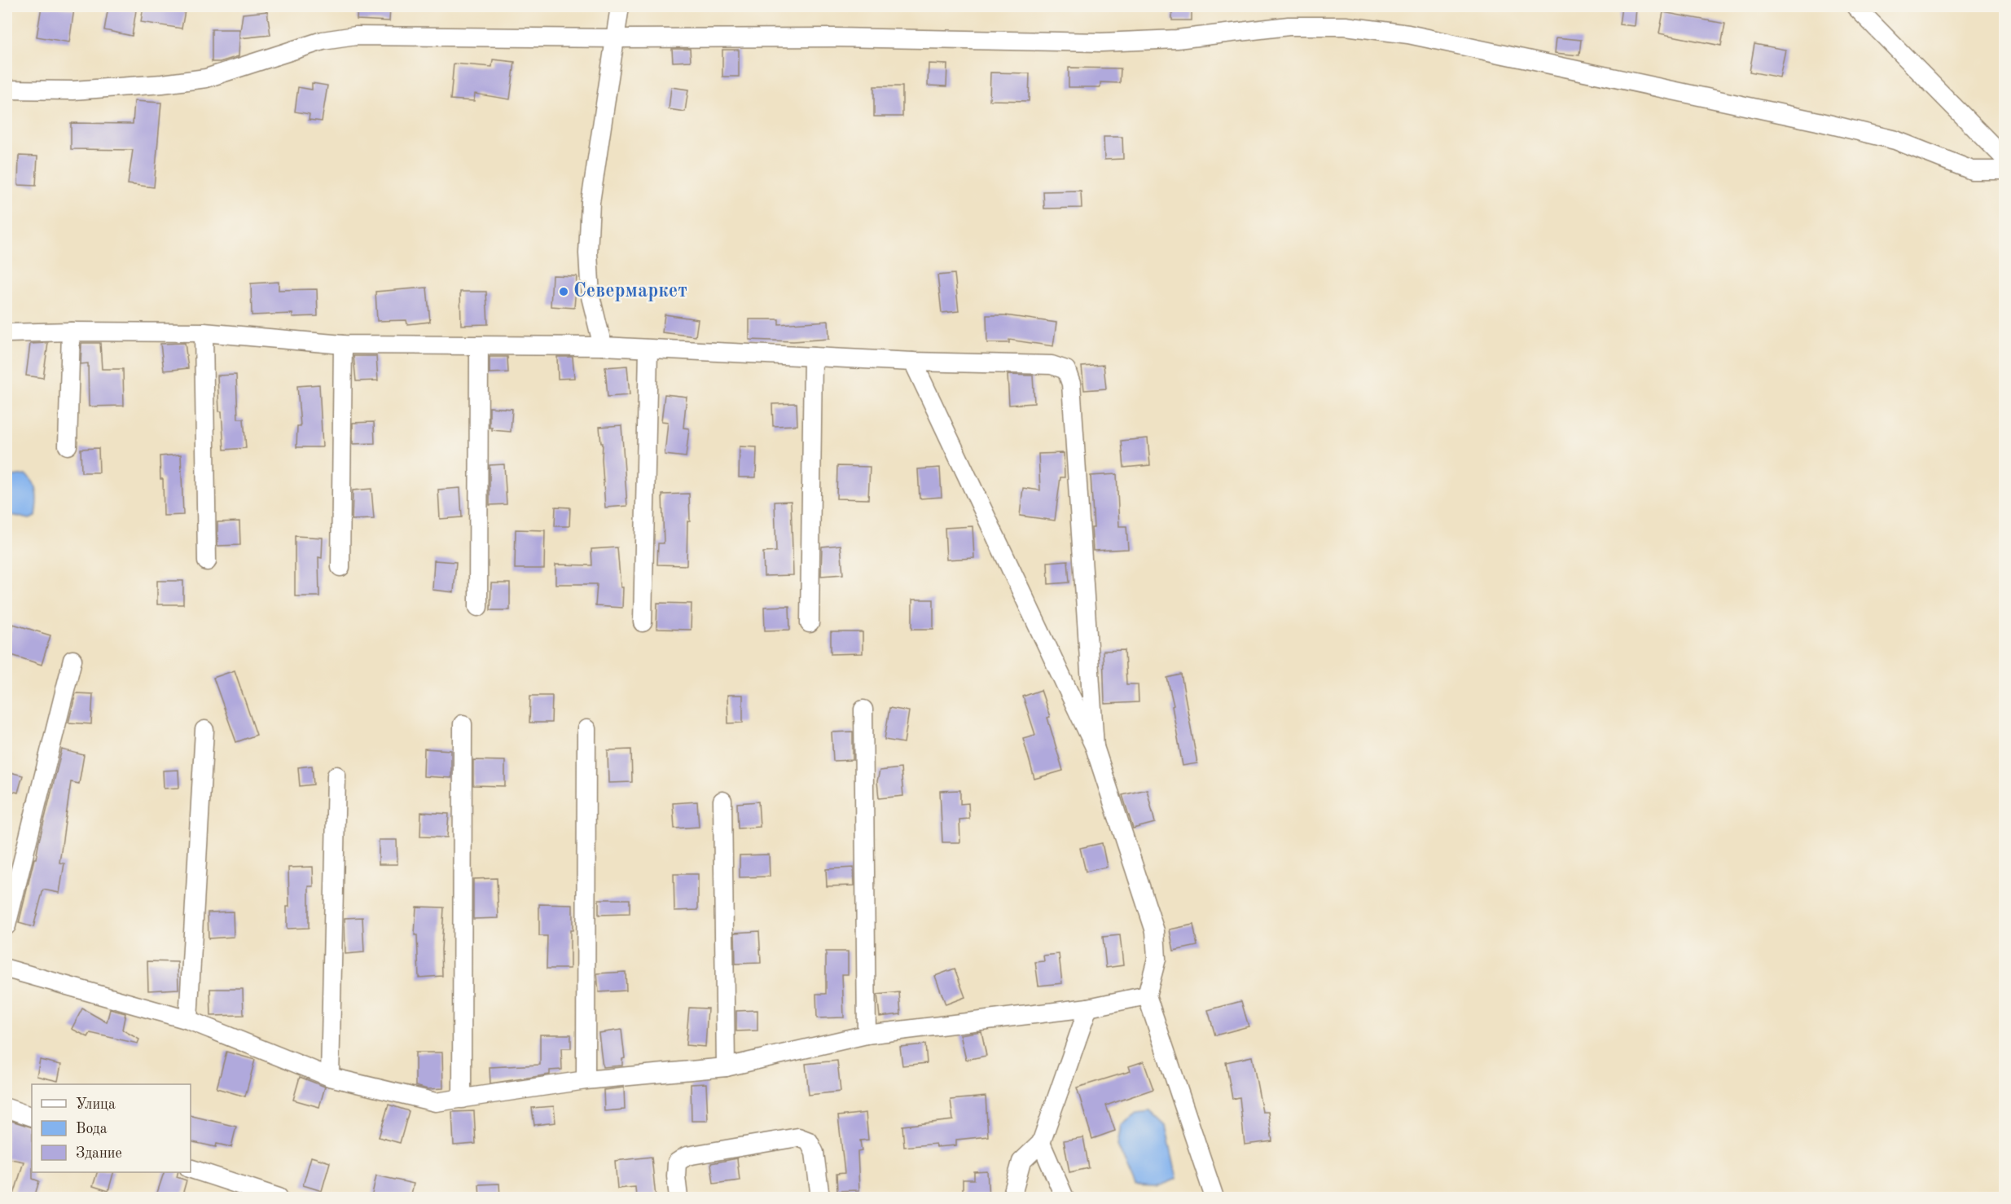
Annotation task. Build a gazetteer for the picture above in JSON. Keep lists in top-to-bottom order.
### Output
{
  "places": ["Севермаркет"],
  "legend": ["Улица", "Вода", "Здание"]
}
